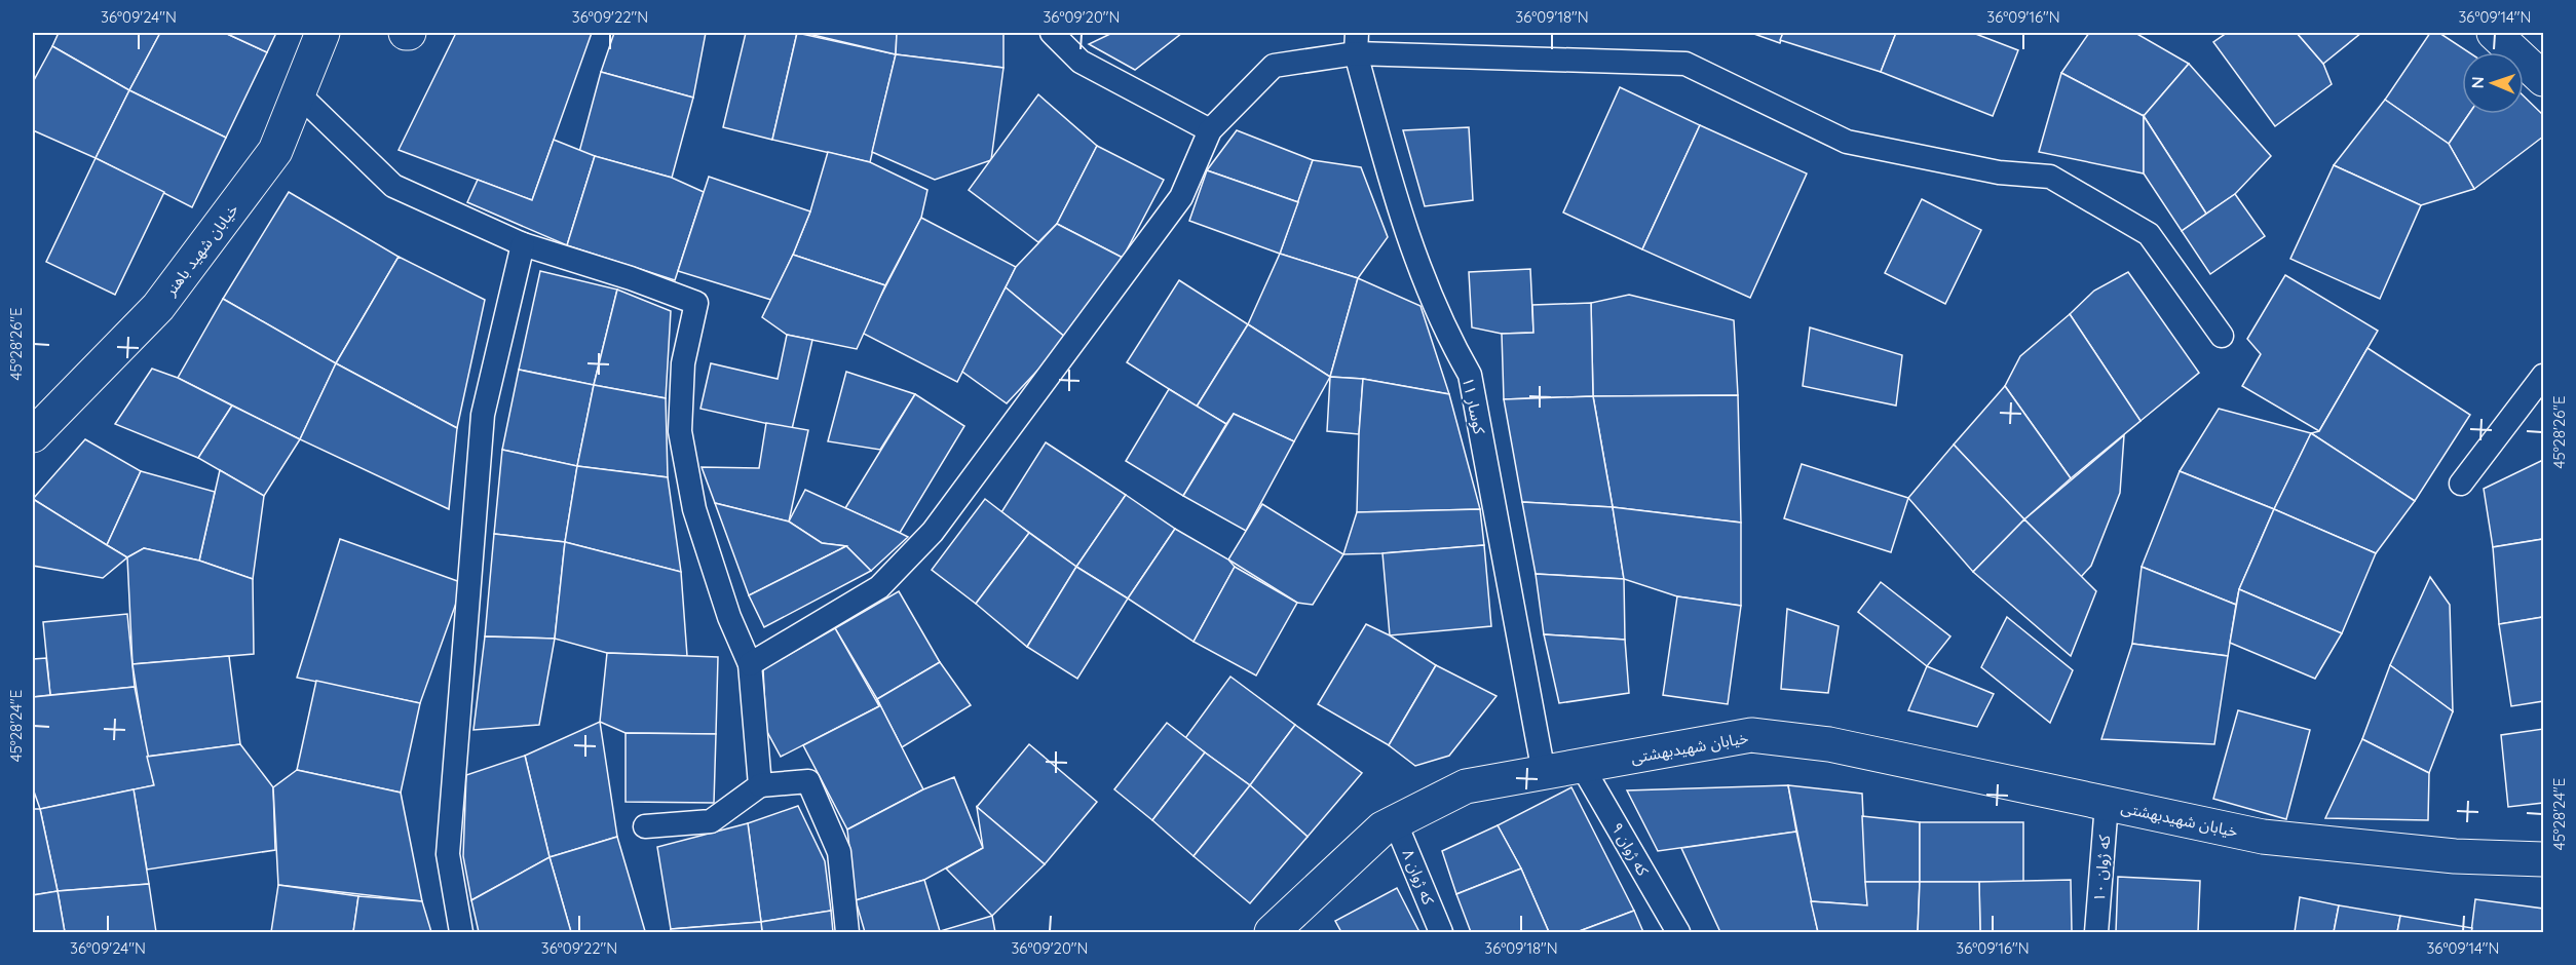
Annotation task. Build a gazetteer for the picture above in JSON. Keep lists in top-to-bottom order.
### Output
{
  "streets": {
    "street": ["خیابان شهید باهنر", "خیابان شهیدبهشتی"],
    "lane": [
      "کوسار ۱۱",
      "که ژوان ۹",
      "که ژوان ۱۰",
      "که ژوان ۸"
    ]
  },
  "crossings": [
    ["کوسار ۱۱", "خیابان شهیدبهشتی"],
    ["خیابان شهیدبهشتی", "که ژوان ۹"],
    ["خیابان شهیدبهشتی", "که ژوان ۱۰"],
    ["خیابان شهیدبهشتی", "که ژوان ۸"]
  ],
  "north": "left",
  "coordinates": [
    "36°09'24\"N",
    "36°09'22\"N",
    "36°09'20\"N",
    "36°09'18\"N",
    "36°09'16\"N",
    "36°09'14\"N",
    "45°28'26\"E",
    "45°28'24\"E"
  ]
}
